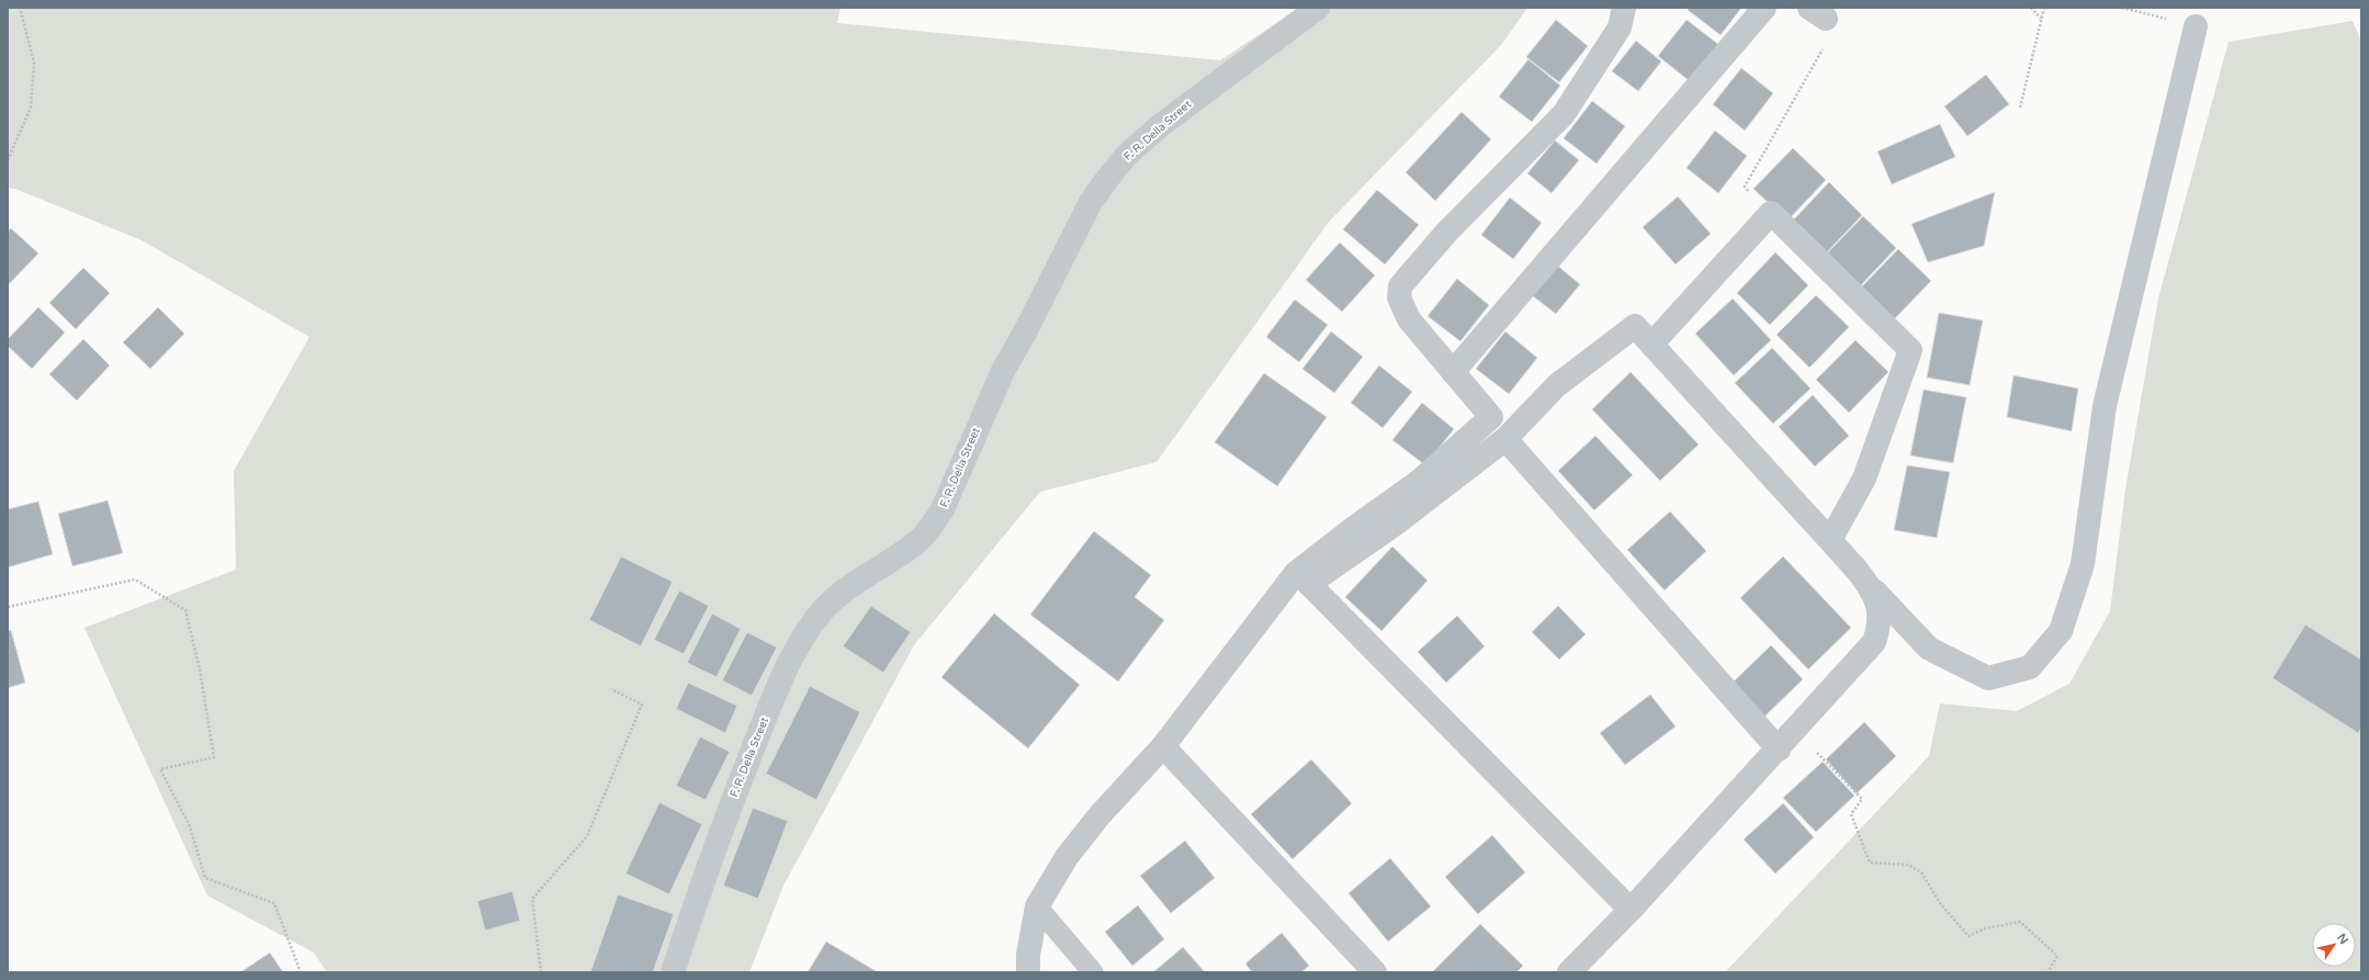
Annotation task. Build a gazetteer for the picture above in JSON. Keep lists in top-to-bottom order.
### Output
{
  "streets": {
    "street": ["F. R. Della Street"]
  },
  "north": "top right"
}
